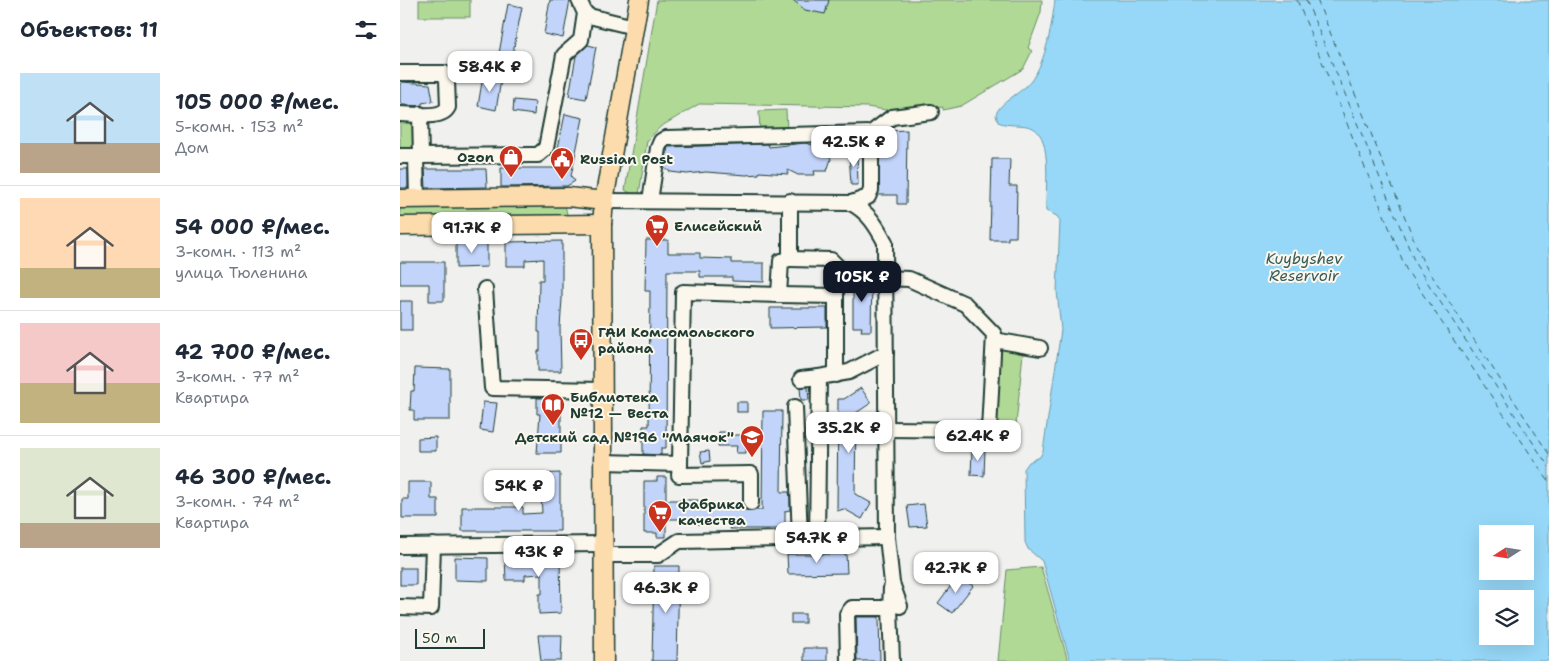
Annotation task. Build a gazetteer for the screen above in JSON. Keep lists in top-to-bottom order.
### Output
{
  "water": ["Kuybyshev Reservoir"],
  "places": {
    "shop": ["Ozon"],
    "public building": ["Russian Post"],
    "supermarket": ["Елисейский", "фабрика качества"],
    "bus stop": ["ГАИ Комсомольского района"],
    "library": ["Библиотека №12 — Веста"],
    "school or university": ["Детский сад №196 \"Маячок\""]
  },
  "scale_bar": "50 m",
  "north": "left",
  "page": {
    "heading": "Объектов: 11",
    "price": [
      "58.4K ₽",
      "42.5K ₽",
      "91.7K ₽",
      "105K ₽",
      "35.2K ₽",
      "62.4K ₽",
      "54K ₽",
      "54.7K ₽",
      "43K ₽",
      "42.7K ₽",
      "46.3K ₽"
    ],
    "list": [
      {
        "name": "105 000 ₽/мес.",
        "note": "5-комн. · 153 m² · Дом"
      },
      {
        "name": "54 000 ₽/мес.",
        "note": "3-комн. · 113 m² · улица Тюленина"
      },
      {
        "name": "42 700 ₽/мес.",
        "note": "3-комн. · 77 m² · Квартира"
      },
      {
        "name": "46 300 ₽/мес.",
        "note": "3-комн. · 74 m² · Квартира"
      }
    ],
    "scale": "50 m"
  }
}
